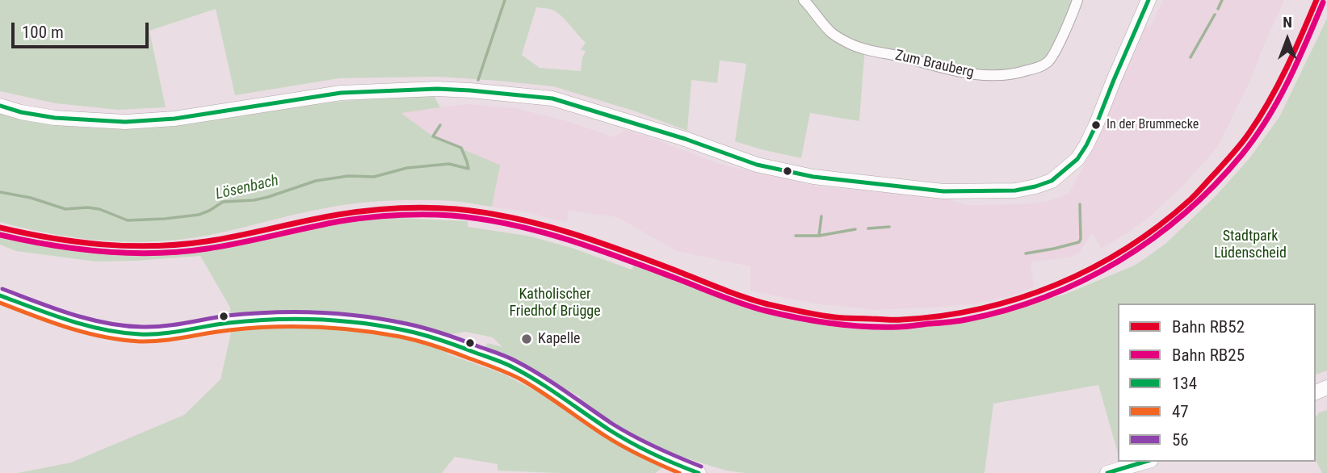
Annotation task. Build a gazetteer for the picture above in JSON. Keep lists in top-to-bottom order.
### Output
{
  "streets": {
    "street": ["Zum Brauberg"]
  },
  "water": ["Lösenbach"],
  "parks": ["Stadtpark Lüdenscheid", "Katholischer Friedhof Brügge"],
  "places": ["In der Brummecke", "Kapelle"],
  "lines": [
    "rail line RB52",
    "transit line 134",
    "rail line RB25",
    "transit line 56",
    "transit line 47"
  ],
  "legend": [
    "Bahn RB52",
    "Bahn RB25",
    "134",
    "47",
    "56"
  ],
  "scale_bar": "100 m",
  "north": "top"
}
